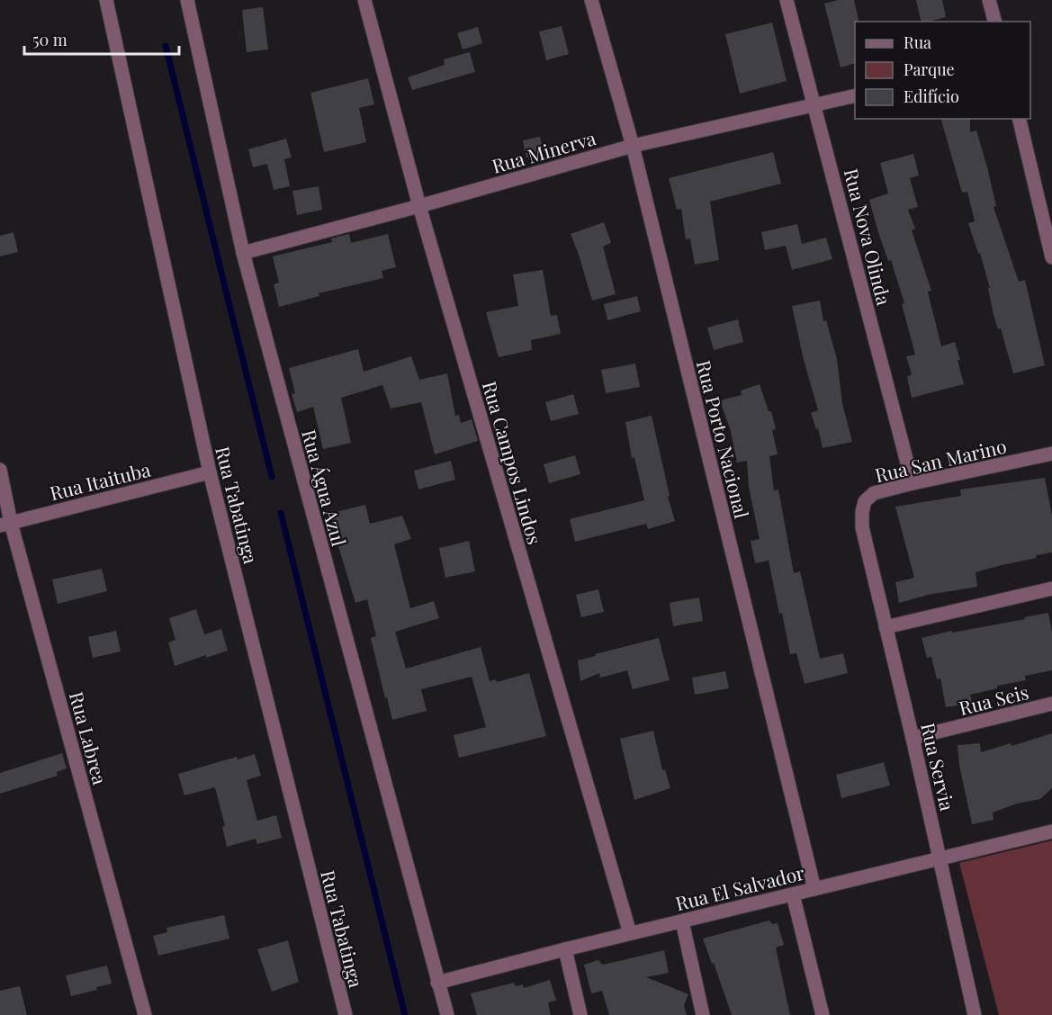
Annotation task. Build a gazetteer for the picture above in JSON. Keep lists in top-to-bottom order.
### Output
{
  "streets": {
    "street": [
      "Rua Minerva",
      "Rua Nova Olinda",
      "Rua Porto Nacional",
      "Rua San Marino",
      "Rua Campos Lindos",
      "Rua Itaituba",
      "Rua Água Azul",
      "Rua Tabatinga",
      "Rua Seis",
      "Rua Labrea",
      "Rua Servia",
      "Rua El Salvador"
    ]
  },
  "crossings": [
    ["Rua Minerva", "Rua Nova Olinda"],
    ["Rua Minerva", "Rua Porto Nacional"],
    ["Rua Minerva", "Rua Campos Lindos"],
    ["Rua Minerva", "Rua Água Azul"],
    ["Rua Nova Olinda", "Rua San Marino"],
    ["Rua Porto Nacional", "Rua El Salvador"],
    ["Rua San Marino", "Rua Servia"],
    ["Rua Campos Lindos", "Rua El Salvador"],
    ["Rua Itaituba", "Rua Tabatinga"],
    ["Rua Itaituba", "Rua Labrea"],
    ["Rua Água Azul", "Rua El Salvador"],
    ["Rua Seis", "Rua Servia"],
    ["Rua Servia", "Rua El Salvador"]
  ],
  "legend": ["Rua", "Parque", "Edifício"],
  "scale_bar": "50 m"
}
